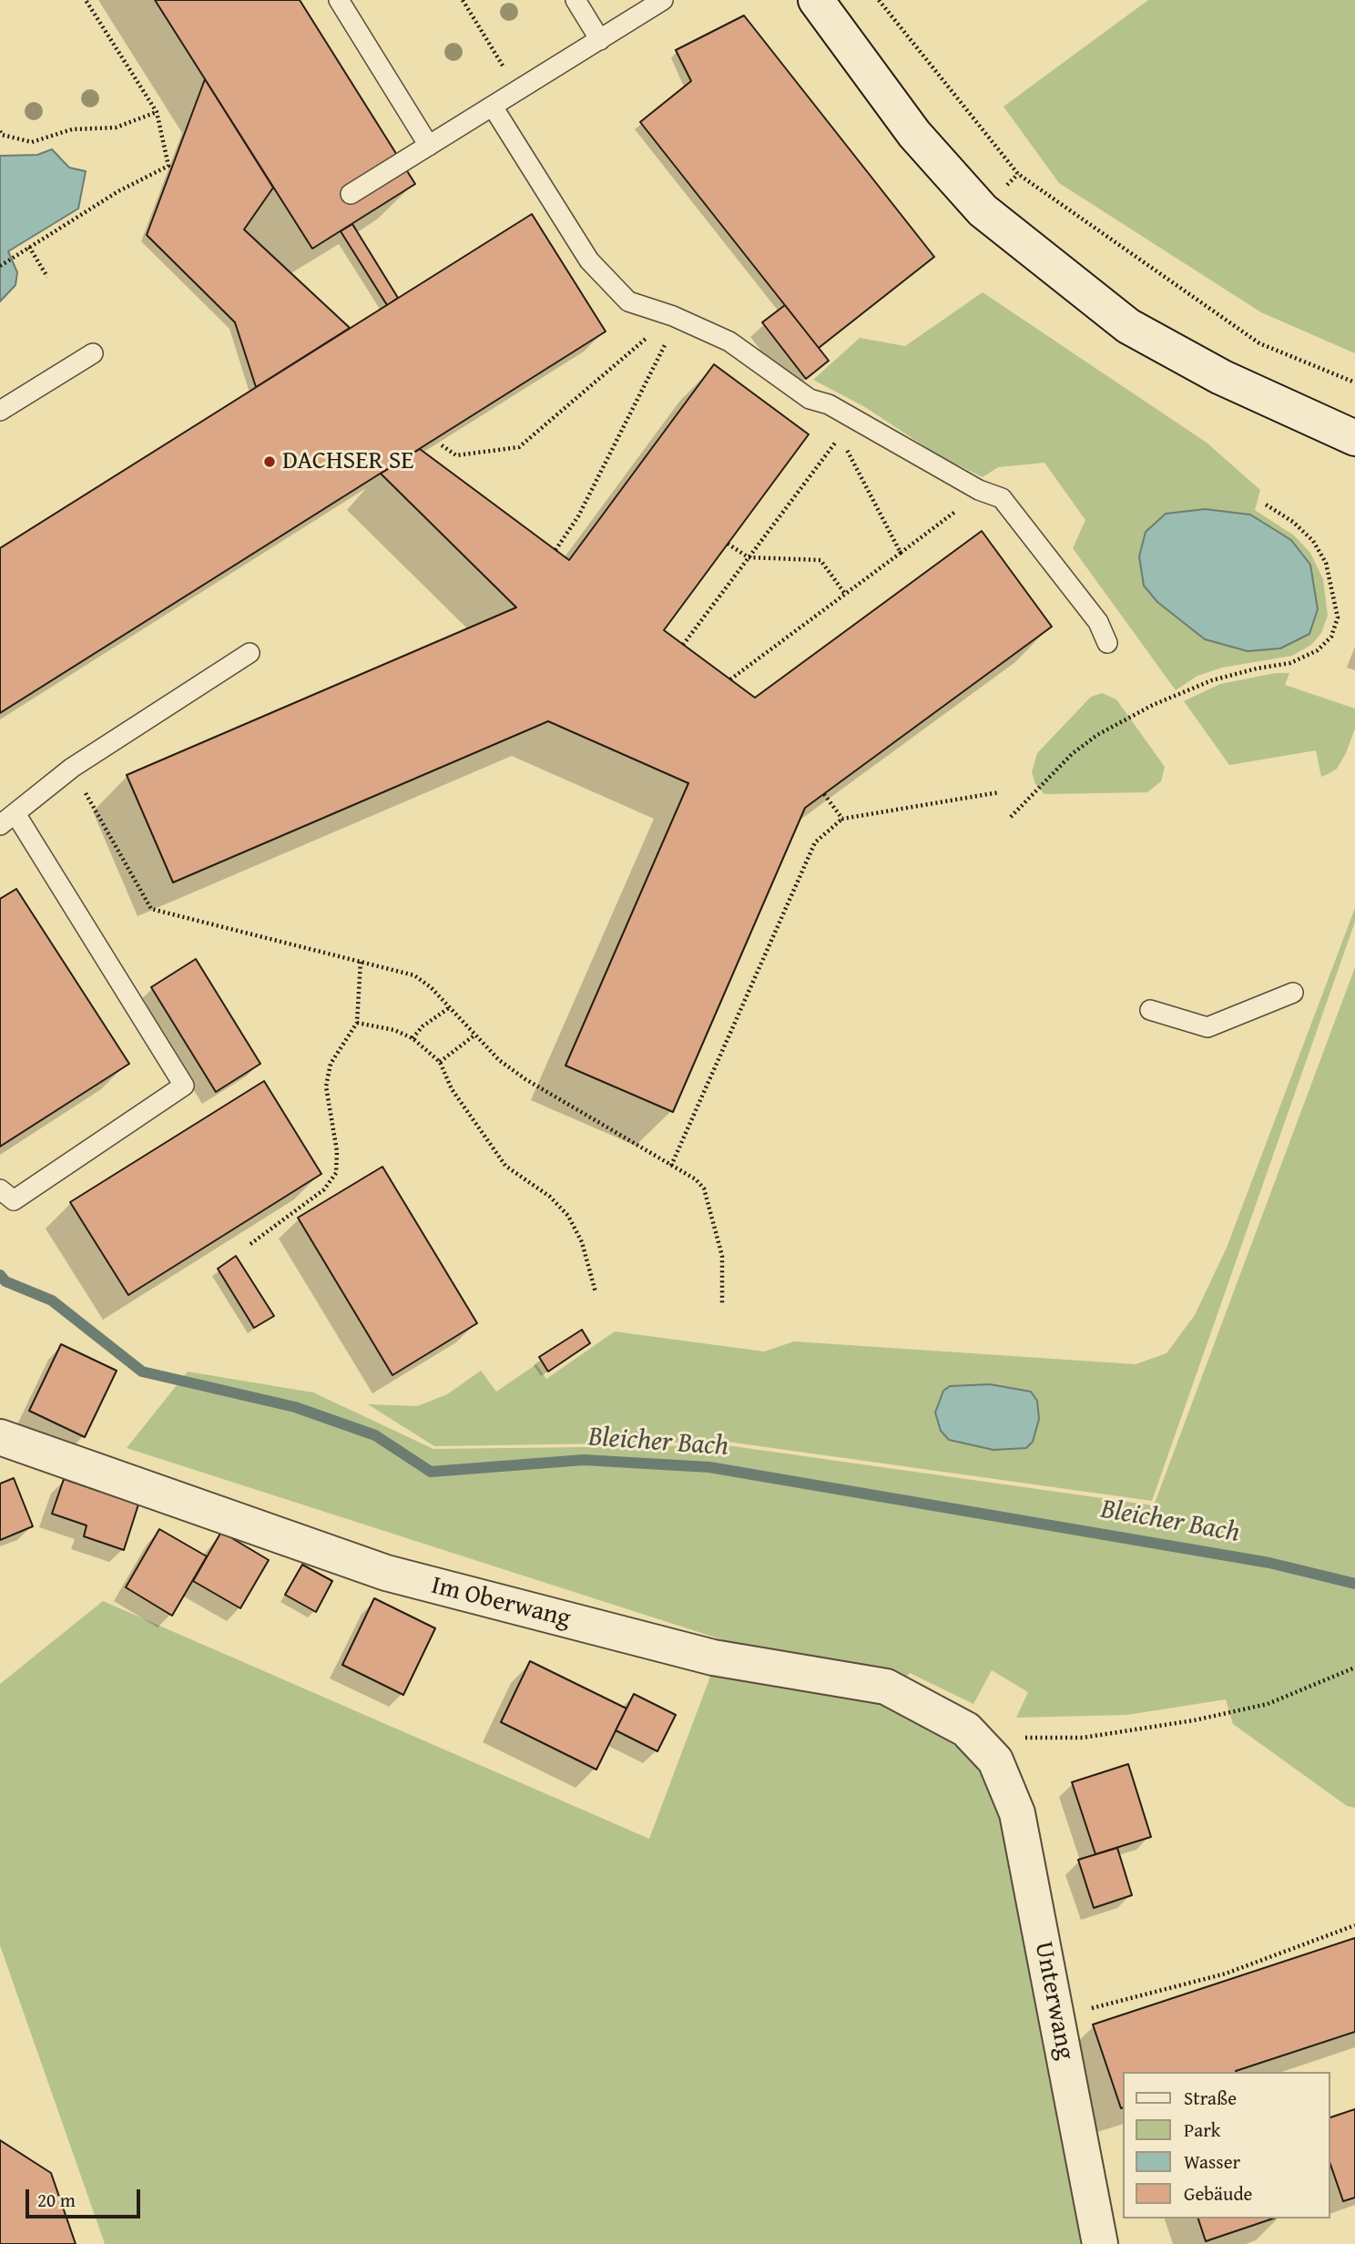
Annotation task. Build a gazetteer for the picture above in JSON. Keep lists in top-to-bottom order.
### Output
{
  "streets": {
    "street": ["Im Oberwang", "Unterwang"]
  },
  "crossings": [
    ["Im Oberwang", "Unterwang"]
  ],
  "water": ["Bleicher Bach"],
  "places": ["DACHSER SE"],
  "legend": [
    "Straße",
    "Park",
    "Wasser",
    "Gebäude"
  ],
  "scale_bar": "20 m"
}
